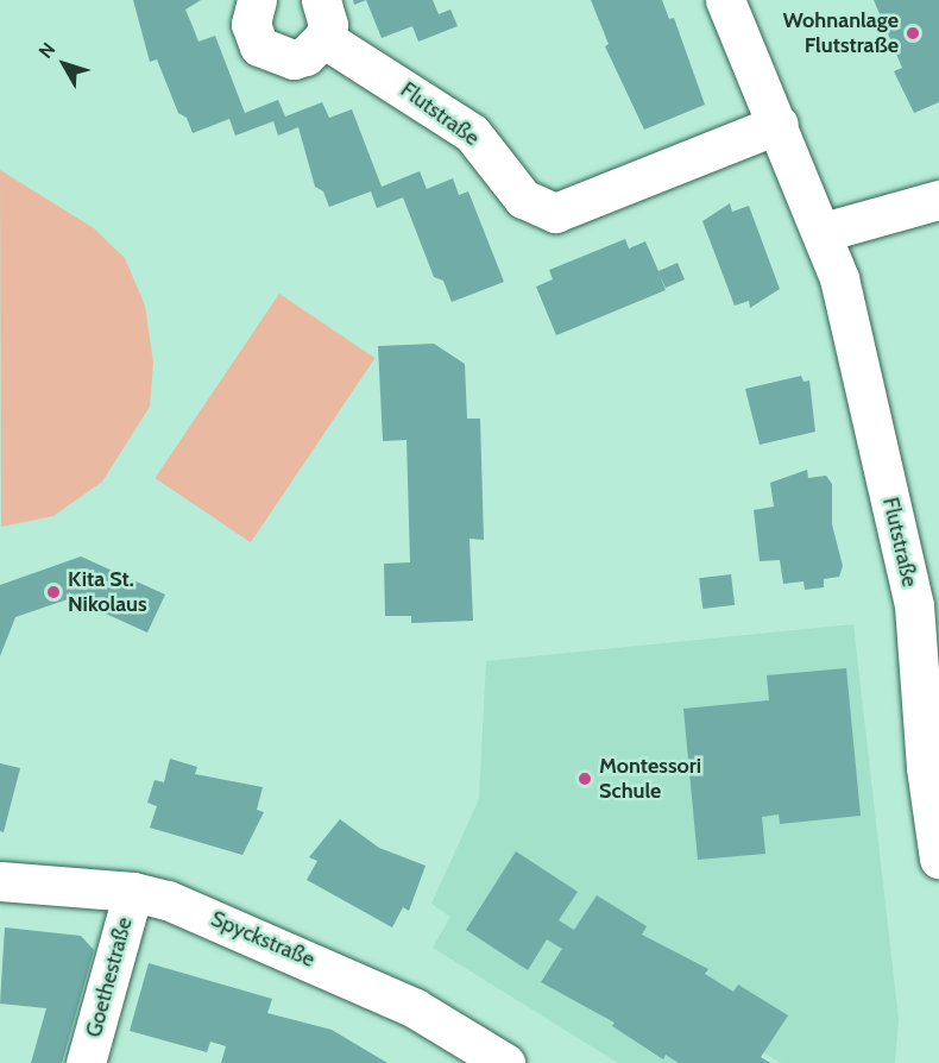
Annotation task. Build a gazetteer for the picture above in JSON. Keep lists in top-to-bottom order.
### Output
{
  "streets": {
    "street": ["Flutstraße", "Spyckstraße", "Goethestraße"]
  },
  "crossings": [
    ["Spyckstraße", "Goethestraße"]
  ],
  "places": ["Wohnanlage Flutstraße", "Kita St. Nikolaus", "Montessori Schule"],
  "north": "top left"
}
